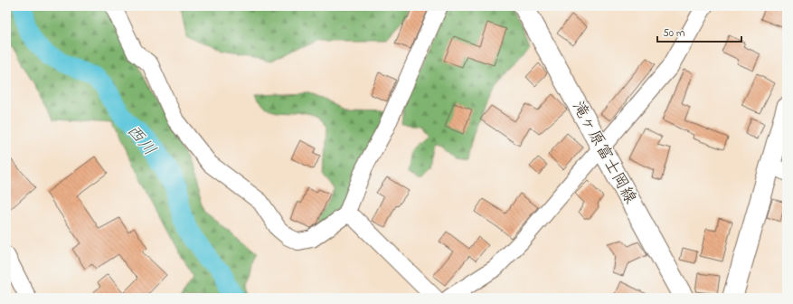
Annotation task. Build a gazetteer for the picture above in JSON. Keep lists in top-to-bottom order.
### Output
{
  "streets": {
    "main road": ["滝ヶ原富士岡線"]
  },
  "water": ["西川"],
  "scale_bar": "50 m"
}
